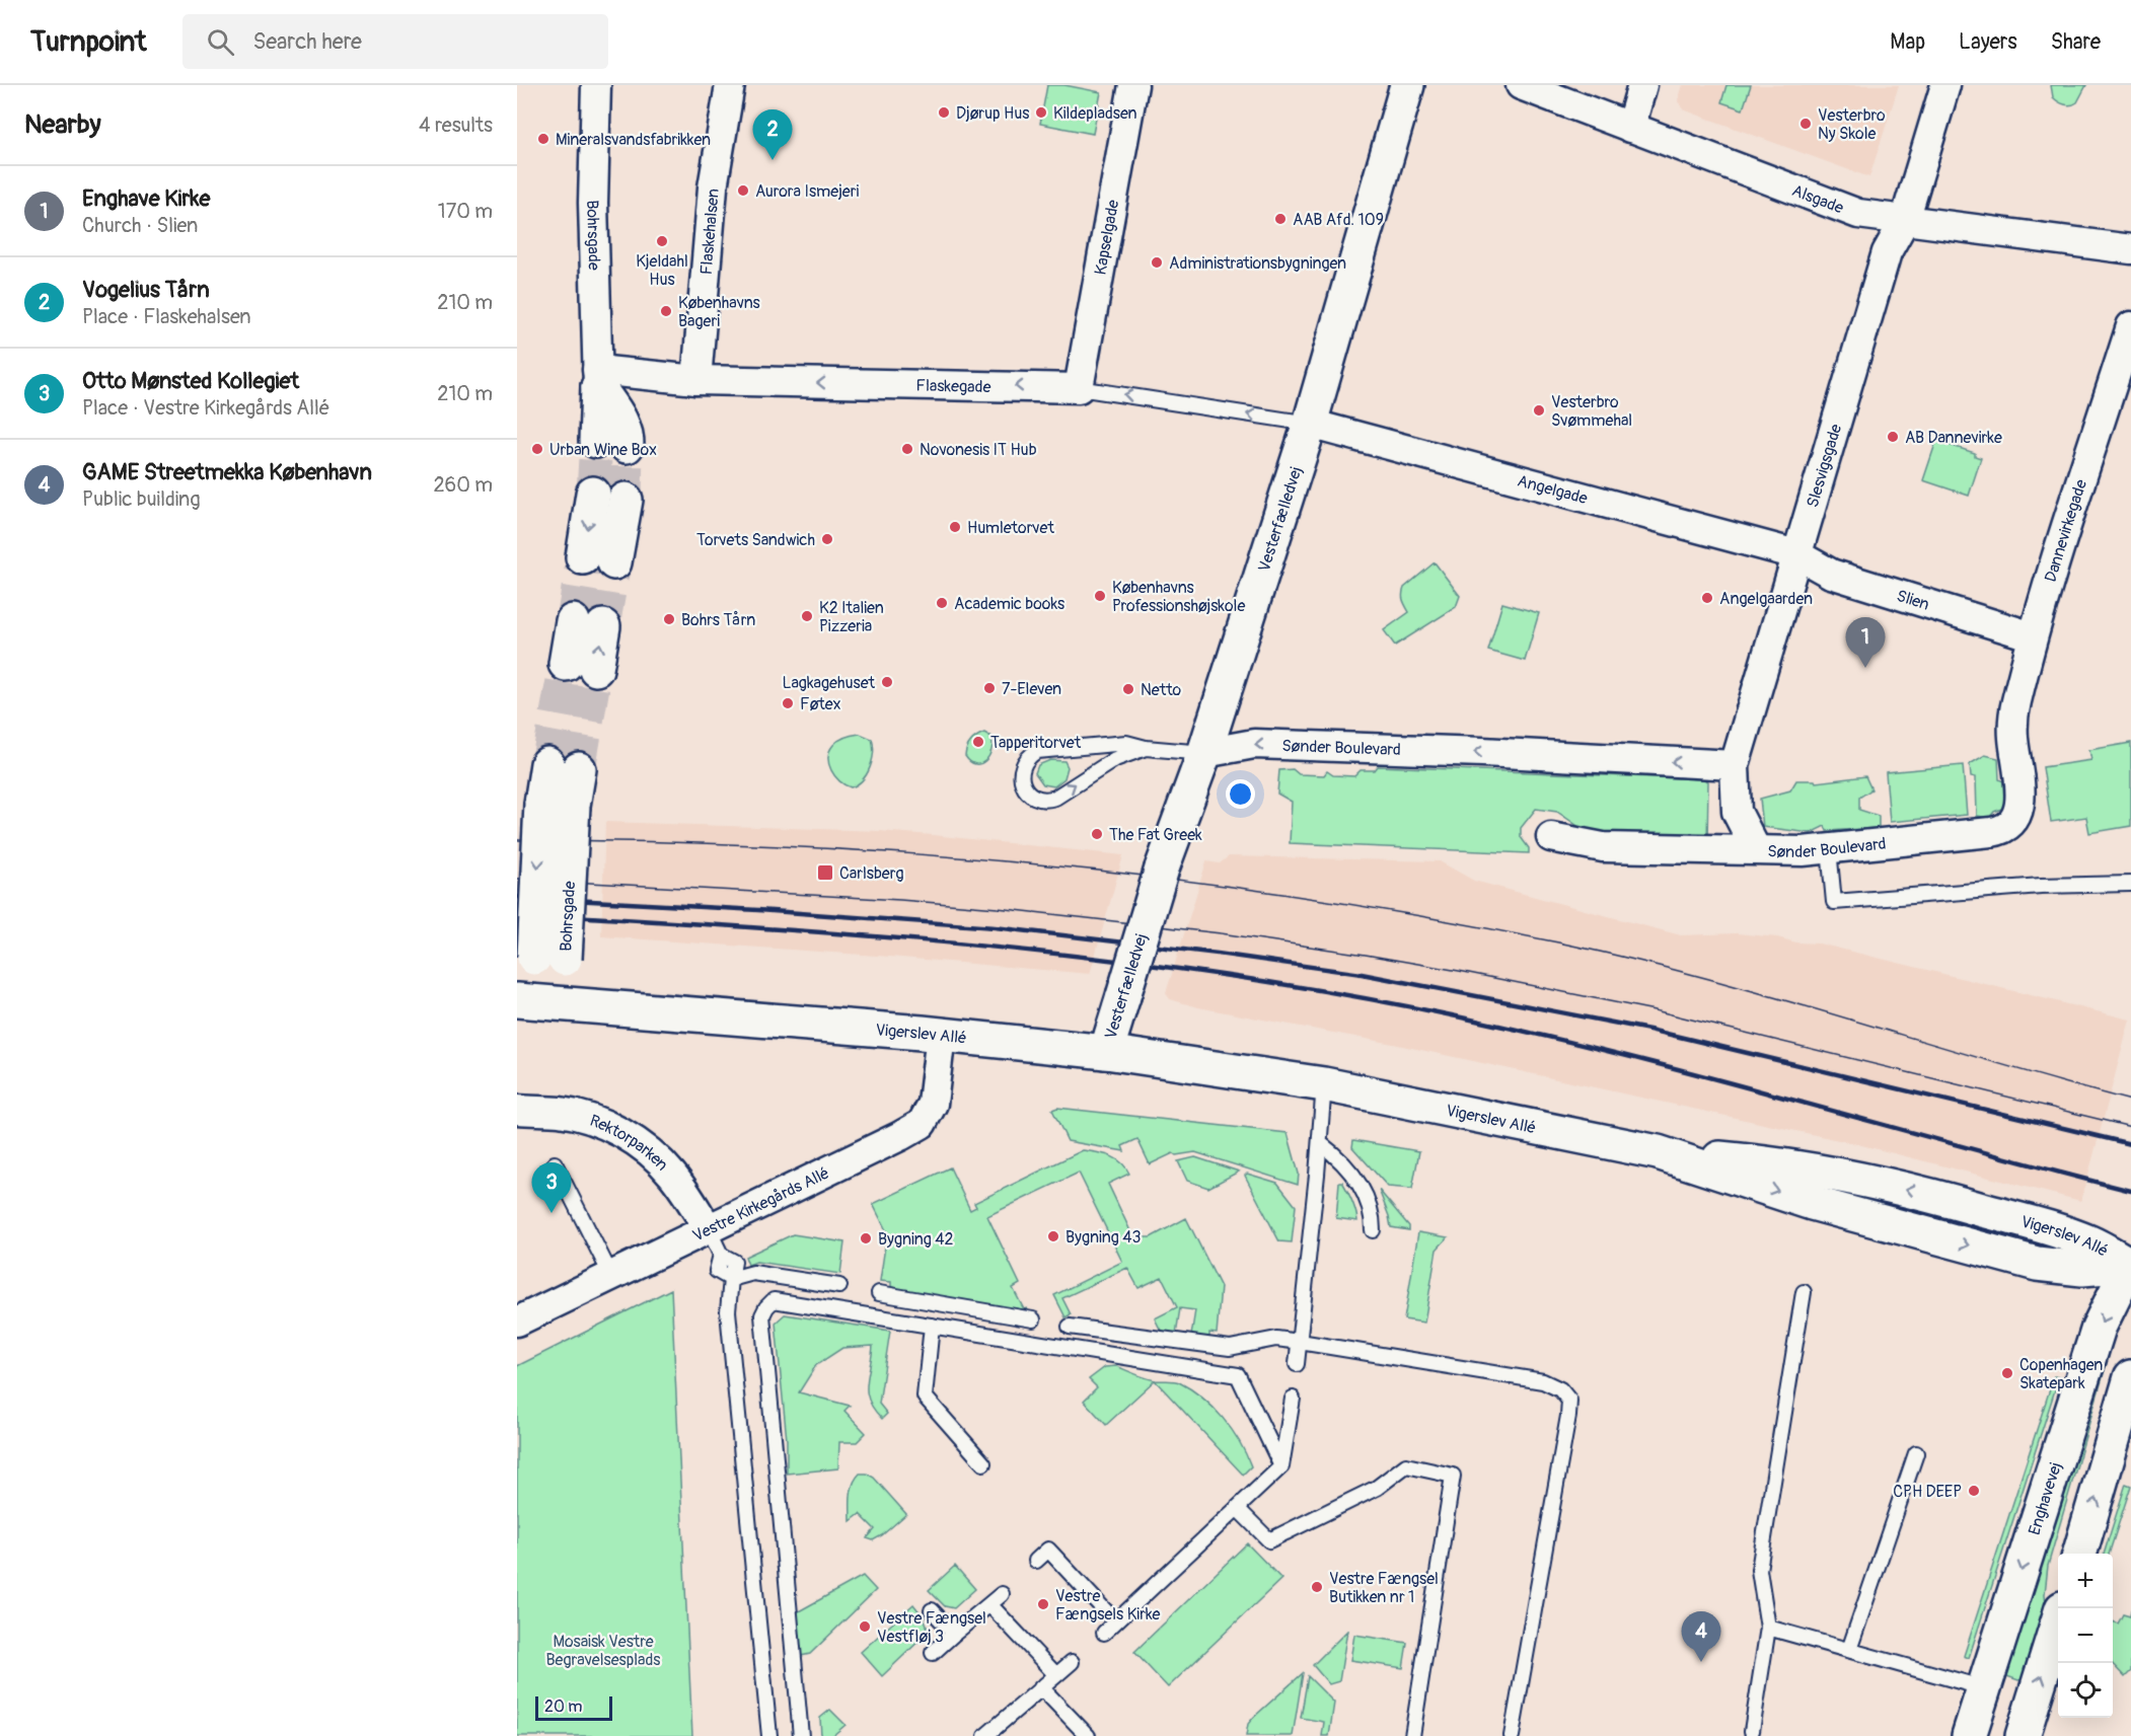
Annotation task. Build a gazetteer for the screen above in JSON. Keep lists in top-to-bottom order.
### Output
{
  "streets": {
    "street": [
      "Alsgade",
      "Flaskehalsen",
      "Bohrsgade",
      "Kapselgade",
      "Flaskegade",
      "Slesvigsgade",
      "Angelgade",
      "Vesterfælledvej",
      "Dannevirkegade",
      "Slien",
      "Sønder Boulevard",
      "Vigerslev Allé",
      "Rektorparken",
      "Vestre Kirkegårds Allé",
      "Enghavevej"
    ]
  },
  "crossings": [
    ["Alsgade", "Slesvigsgade"],
    ["Flaskehalsen", "Flaskegade"],
    ["Bohrsgade", "Flaskegade"],
    ["Bohrsgade", "Vigerslev Allé"],
    ["Kapselgade", "Flaskegade"],
    ["Flaskegade", "Angelgade"],
    ["Flaskegade", "Vesterfælledvej"],
    ["Slesvigsgade", "Angelgade"],
    ["Slesvigsgade", "Slien"],
    ["Slesvigsgade", "Sønder Boulevard"],
    ["Angelgade", "Vesterfælledvej"],
    ["Angelgade", "Slien"],
    ["Vesterfælledvej", "Sønder Boulevard"],
    ["Vesterfælledvej", "Vigerslev Allé"],
    ["Dannevirkegade", "Slien"],
    ["Dannevirkegade", "Sønder Boulevard"],
    ["Vigerslev Allé", "Vestre Kirkegårds Allé"],
    ["Vigerslev Allé", "Enghavevej"],
    ["Rektorparken", "Vestre Kirkegårds Allé"]
  ],
  "one_way": ["Flaskegade"],
  "parks": ["Mosaisk Vestre Begravelsesplads"],
  "places": {
    "other": [
      "Djørup Hus",
      "Kildepladsen",
      "Vesterbro Ny Skole",
      "Mineralsvandsfabrikken",
      "Aurora Ismejeri",
      "AAB Afd. 109",
      "Kjeldahl Hus",
      "Administrationsbygningen",
      "Københavns Bageri",
      "Vesterbro Svømmehal",
      "AB Dannevirke",
      "Urban Wine Box",
      "Novonesis IT Hub",
      "Humletorvet",
      "Torvets Sandwich",
      "Københavns Professionshøjskole",
      "Angelgaarden",
      "Academic books",
      "K2 Italien Pizzeria",
      "Bohrs Tårn",
      "Lagkagehuset",
      "7-Eleven",
      "Netto",
      "Føtex",
      "Tapperitorvet",
      "The Fat Greek",
      "Bygning 43",
      "Bygning 42",
      "Copenhagen Skatepark",
      "CPH DEEP",
      "Vestre Fængsel Butikken nr 1",
      "Vestre Fængsels Kirke",
      "Vestre Fængsel Vestfløj 3"
    ],
    "transit": ["Carlsberg"]
  },
  "scale_bar": "20 m",
  "page": {
    "header": "Turnpoint",
    "search": "Search here",
    "nav": ["Map", "Layers", "Share"],
    "heading": ["Nearby", "4 results"],
    "pins": [
      "2",
      "1",
      "3",
      "4"
    ],
    "list": [
      {
        "mark": "1",
        "name": "Enghave Kirke",
        "note": "Church · Slien",
        "value": "170 m"
      },
      {
        "mark": "2",
        "name": "Vogelius Tårn",
        "note": "Place · Flaskehalsen",
        "value": "210 m"
      },
      {
        "mark": "3",
        "name": "Otto Mønsted Kollegiet",
        "note": "Place · Vestre Kirkegårds Allé",
        "value": "210 m"
      },
      {
        "mark": "4",
        "name": "GAME Streetmekka København",
        "note": "Public building",
        "value": "260 m"
      }
    ],
    "map_buttons": ["+", "−"],
    "scale": "20 m"
  }
}
